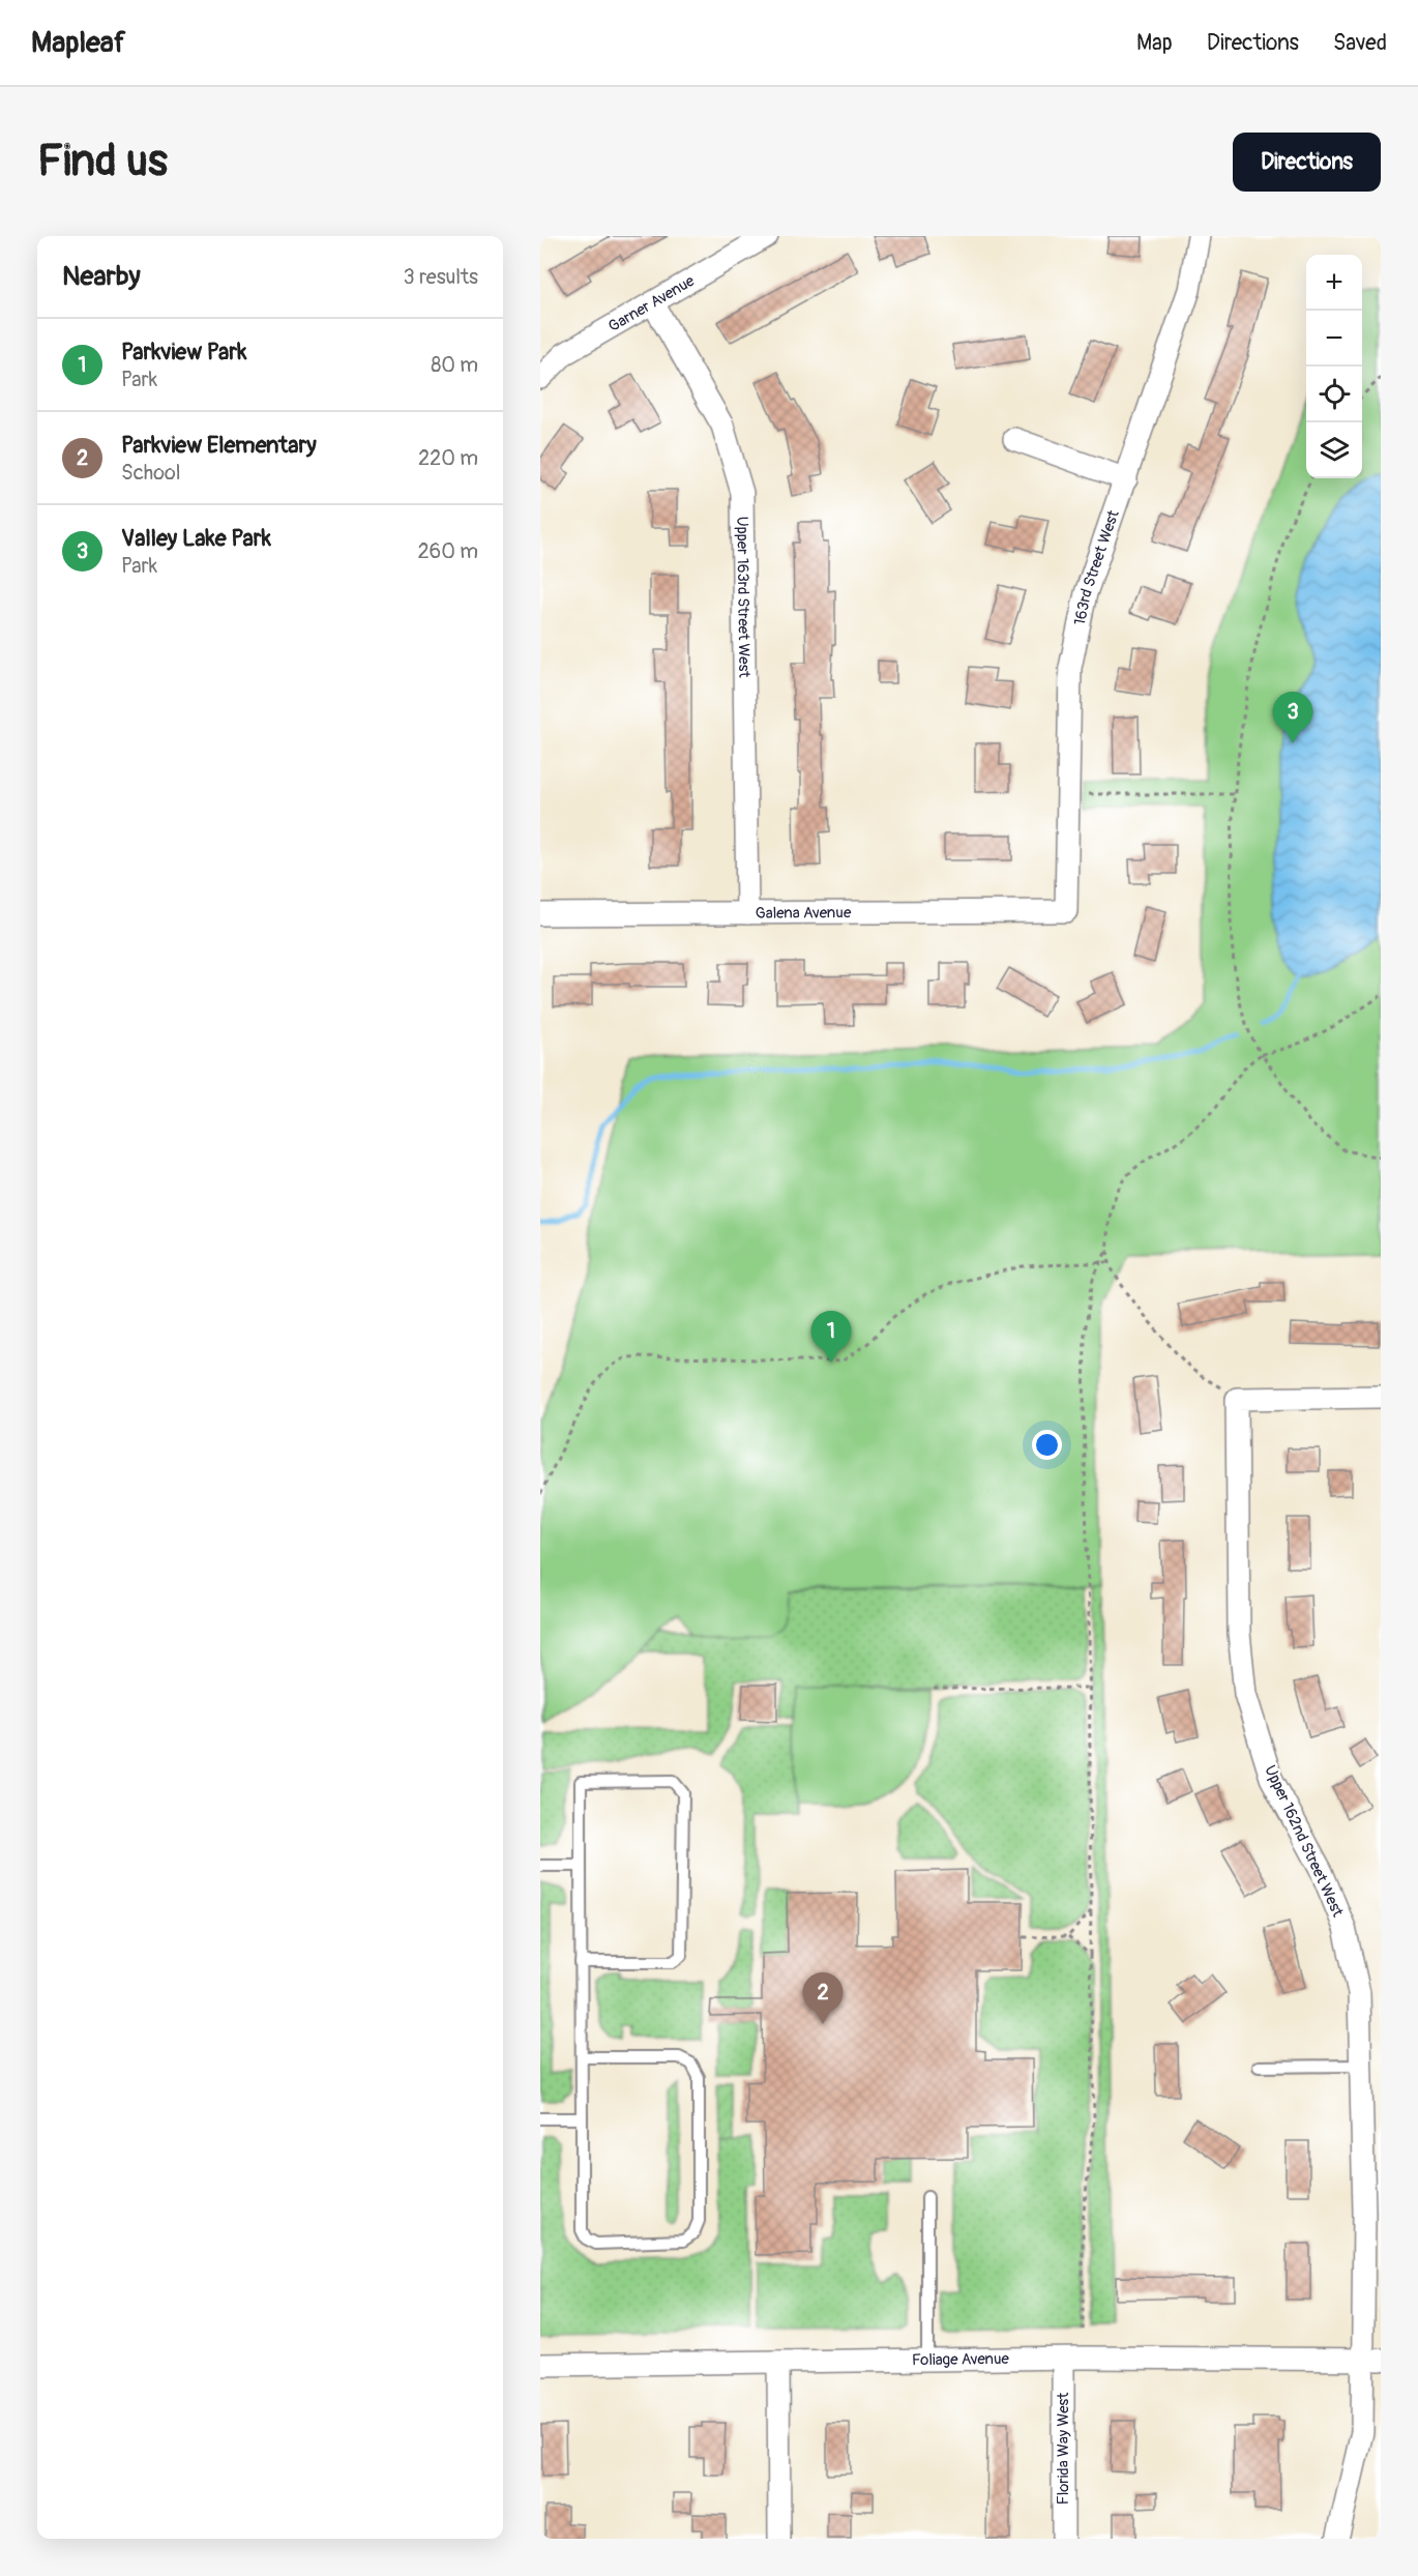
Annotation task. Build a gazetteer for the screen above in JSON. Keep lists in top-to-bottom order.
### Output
{
  "streets": {
    "street": [
      "Garner Avenue",
      "163rd Street West",
      "Upper 163rd Street West",
      "Galena Avenue",
      "Upper 162nd Street West",
      "Foliage Avenue",
      "Florida Way West"
    ]
  },
  "crossings": [
    ["Garner Avenue", "Upper 163rd Street West"],
    ["163rd Street West", "Galena Avenue"],
    ["Upper 163rd Street West", "Galena Avenue"],
    ["Upper 162nd Street West", "Foliage Avenue"],
    ["Foliage Avenue", "Florida Way West"]
  ],
  "page": {
    "header": "Mapleaf",
    "nav": ["Map", "Directions", "Saved"],
    "buttons": "Directions",
    "title": "Find us",
    "heading": ["Nearby", "3 results"],
    "map_buttons": ["+", "−"],
    "list": [
      {
        "mark": "1",
        "name": "Parkview Park",
        "note": "Park",
        "value": "80 m"
      },
      {
        "mark": "2",
        "name": "Parkview Elementary",
        "note": "School",
        "value": "220 m"
      },
      {
        "mark": "3",
        "name": "Valley Lake Park",
        "note": "Park",
        "value": "260 m"
      }
    ],
    "pins": ["3", "1", "2"]
  }
}
